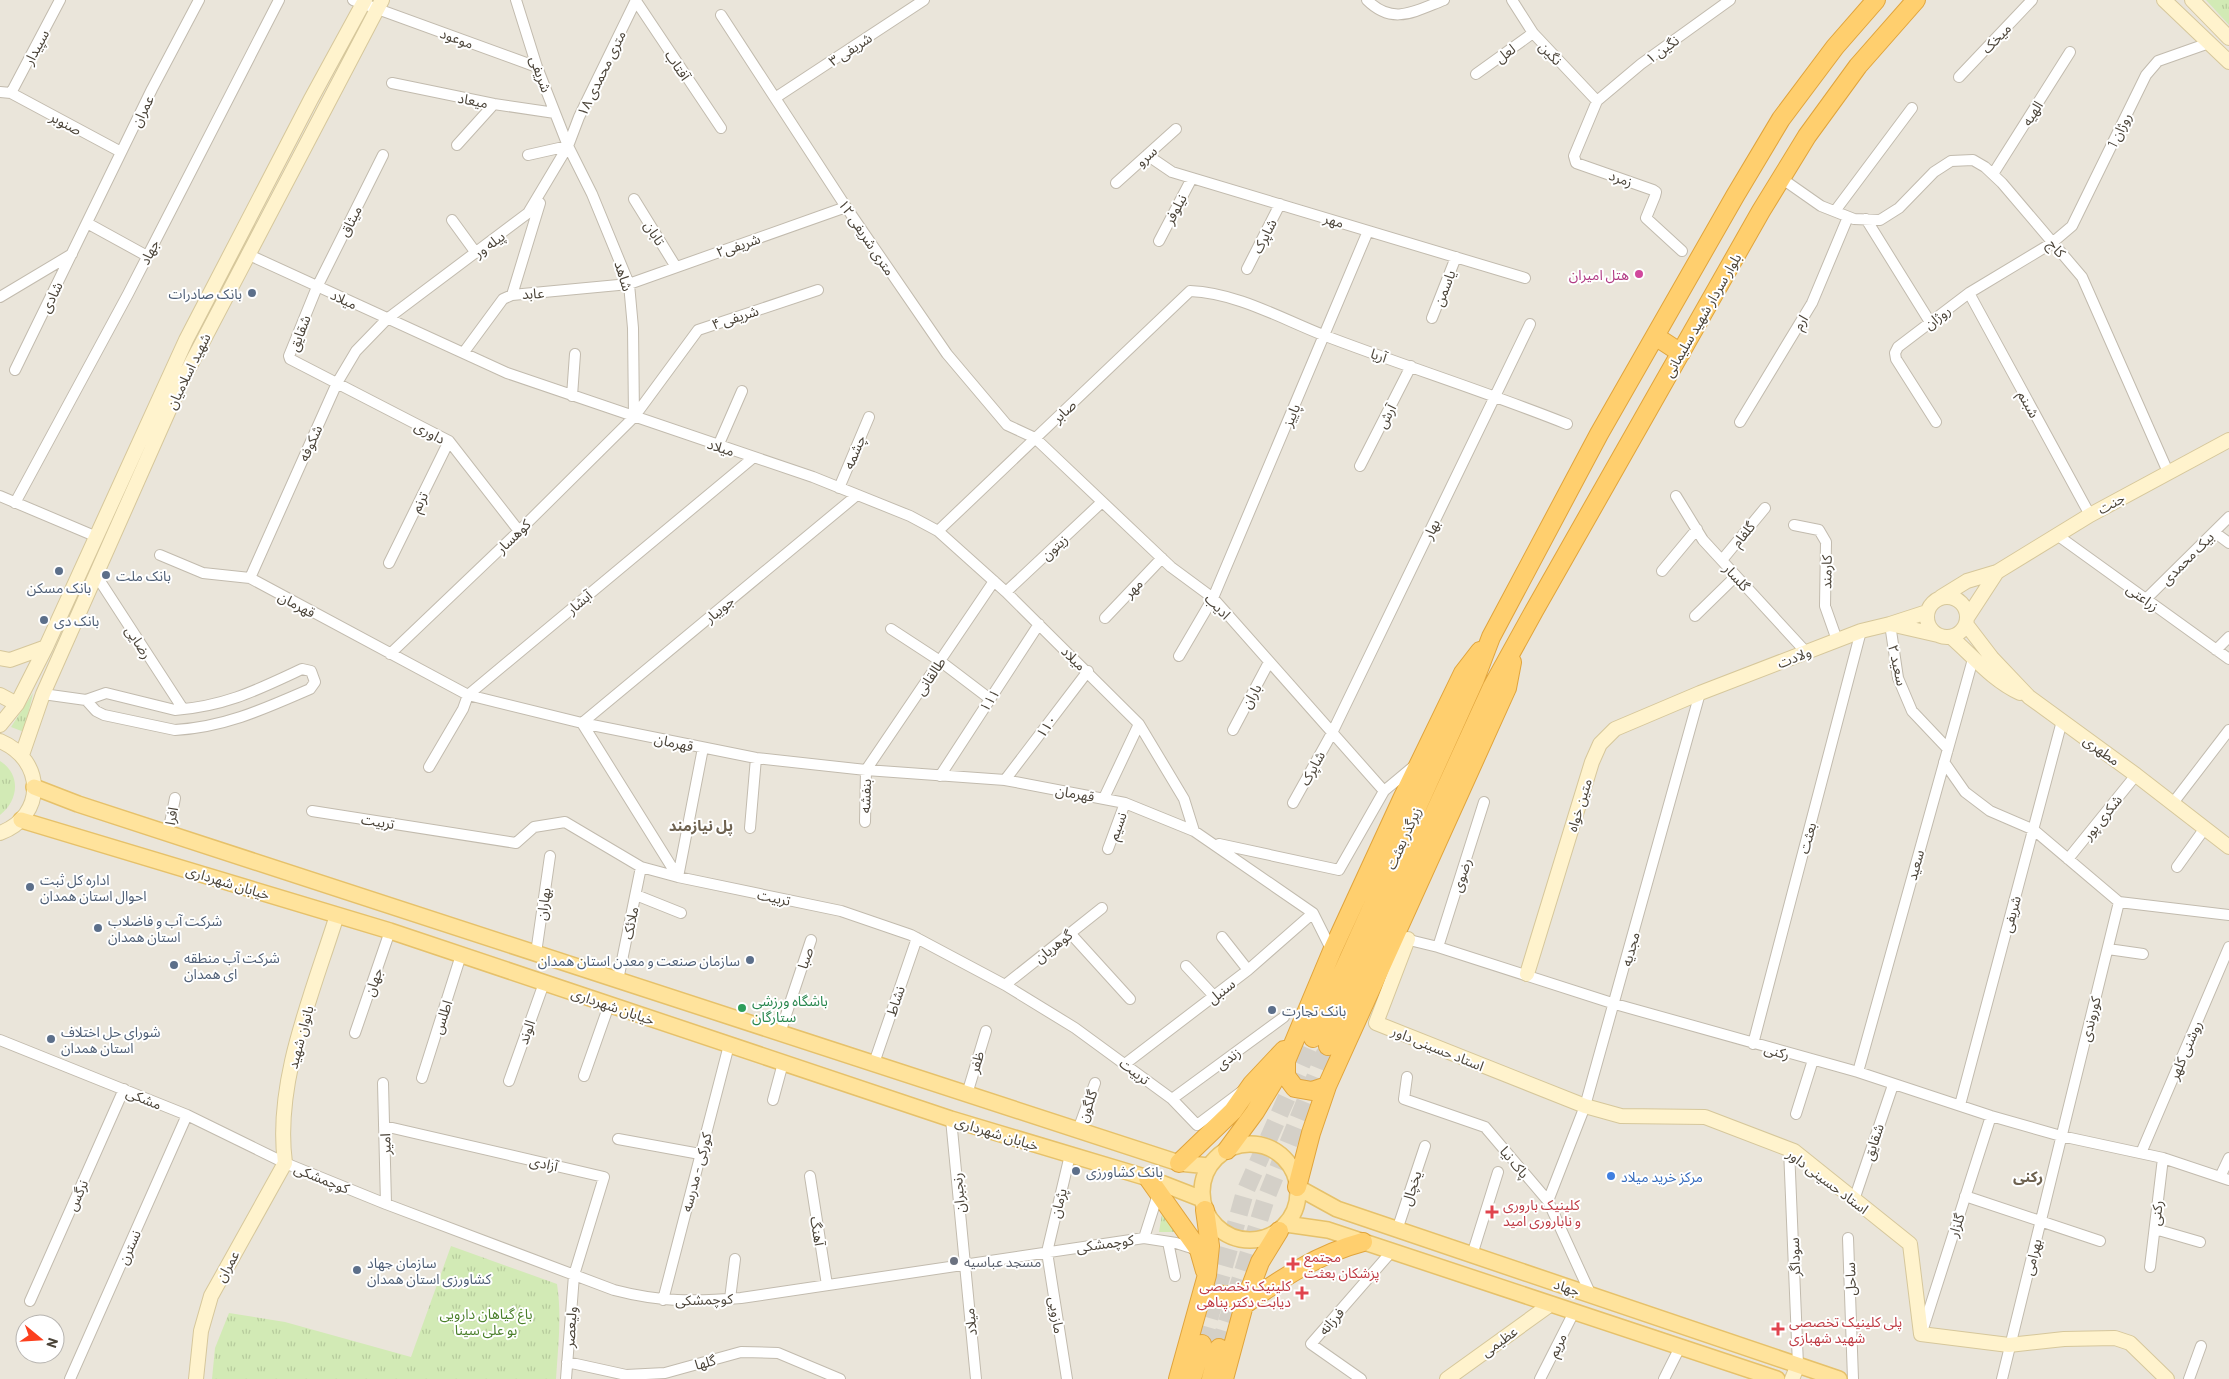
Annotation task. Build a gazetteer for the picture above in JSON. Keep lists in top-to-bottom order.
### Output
{
  "streets": {
    "highway": ["بلوار سردار شهید سلیمانی", "زیرگذر بعثت"],
    "main road": ["جهاد", "خیابان شهرداری"],
    "street": [
      "موعود",
      "میخک",
      "سپیدار",
      "شریفی ۳",
      "نگین ۱",
      "لعل",
      "نگین",
      "آفتاب",
      "۱۸ متری محمدی",
      "شریفی",
      "میعاد",
      "عمران",
      "الهیه",
      "صنوبر",
      "روژان 1",
      "سرو",
      "زمرد",
      "نیلوفر",
      "مهر",
      "میثاق",
      "تابان",
      "شاپرک",
      "۱۲ متری شریفی",
      "پیله ور",
      "شریفی۲",
      "کاج",
      "شاهد",
      "یاسمن",
      "عابد",
      "شادی",
      "میلاد",
      "شریفی ۴",
      "روژان",
      "ارم",
      "شقایق",
      "آریا",
      "شهید اسلامیان",
      "شبنم",
      "صابر",
      "پاییز",
      "آرش",
      "داوری",
      "شکوفه",
      "چشمه",
      "ترنم",
      "جنت",
      "بهار",
      "گلفام",
      "کوهسار",
      "زیتون",
      "بیک محمدی",
      "کارمند",
      "گلسار",
      "زراعتی",
      "آبشار",
      "قهرمان",
      "ادیب",
      "جویبار",
      "رضایی",
      "ولادت",
      "سعید ۲",
      "طالقانی",
      "باران",
      "۱۱۱",
      "۱۱۰",
      "مطهری",
      "بنفشه",
      "متین خواه",
      "افرا",
      "شکری پور",
      "تربیت",
      "نسیم",
      "بعثت",
      "سعید",
      "رضوی",
      "بهاران",
      "ملائک",
      "گوهریان",
      "مجدیه",
      "صبا",
      "جهان",
      "سنبل",
      "نشاط",
      "اطلس",
      "کوروندی",
      "الوند",
      "بانوان شهید",
      "استاد حسینی داور",
      "روشنی کلهر",
      "رکنی",
      "زندی",
      "ظفر",
      "مشکی",
      "گلگون",
      "امیر",
      "پاک نیا",
      "آزادی",
      "کورکی - مدرسه",
      "کوچمشکی",
      "یخچال",
      "رنجبران",
      "نرگس",
      "پژمان",
      "گلزار",
      "آهنگ",
      "نسترن",
      "سوداگر",
      "بهرامی",
      "ساحل",
      "مازویی",
      "فرزانه",
      "ولیعصر",
      "عظیمی",
      "مریم",
      "گلها"
    ]
  },
  "crossings": [
    ["موعود", "شریفی"],
    ["موعود", "شهید اسلامیان"],
    ["سپیدار", "صنوبر"],
    ["شریفی ۳", "۱۲ متری شریفی"],
    ["نگین ۱", "نگین"],
    ["نگین ۱", "زمرد"],
    ["لعل", "نگین"],
    ["نگین", "زمرد"],
    ["آفتاب", "۱۸ متری محمدی"],
    ["۱۸ متری محمدی", "شریفی"],
    ["۱۸ متری محمدی", "پیله ور"],
    ["۱۸ متری محمدی", "شاهد"],
    ["شریفی", "میعاد"],
    ["شریفی", "پیله ور"],
    ["شریفی", "شاهد"],
    ["شریفی", "مطهری"],
    ["شریفی", "رکنی"],
    ["عمران", "صنوبر"],
    ["عمران", "شادی"],
    ["عمران", "بانوان شهید"],
    ["عمران", "مشکی"],
    ["عمران", "کوچمشکی"],
    ["الهیه", "کاج"],
    ["روژان 1", "کاج"],
    ["روژان 1", "روژان"],
    ["سرو", "مهر"],
    ["نیلوفر", "مهر"],
    ["مهر", "شاپرک"],
    ["مهر", "یاسمن"],
    ["مهر", "پاییز"],
    ["مهر", "ادیب"],
    ["میثاق", "میلاد"],
    ["میثاق", "شقایق"],
    ["تابان", "شریفی۲"],
    ["شاپرک", "بهار"],
    ["شاپرک", "ادیب"],
    ["۱۲ متری شریفی", "شریفی۲"],
    ["۱۲ متری شریفی", "صابر"],
    ["۱۲ متری شریفی", "ادیب"],
    ["پیله ور", "شاهد"],
    ["پیله ور", "میلاد"],
    ["پیله ور", "شکوفه"],
    ["شریفی۲", "شاهد"],
    ["شریفی۲", "عابد"],
    ["کاج", "روژان"],
    ["کاج", "جنت"],
    ["جهاد", "خیابان شهرداری"],
    ["جهاد", "پاک نیا"],
    ["جهاد", "یخچال"],
    ["جهاد", "سوداگر"],
    ["جهاد", "فرزانه"],
    ["جهاد", "عظیمی"],
    ["جهاد", "مریم"],
    ["شاهد", "عابد"],
    ["شاهد", "میلاد"],
    ["شاهد", "شریفی ۴"],
    ["شاهد", "کوهسار"],
    ["عابد", "میلاد"],
    ["میلاد", "شریفی ۴"],
    ["میلاد", "شقایق"],
    ["میلاد", "شهید اسلامیان"],
    ["میلاد", "صابر"],
    ["میلاد", "شکوفه"],
    ["میلاد", "چشمه"],
    ["میلاد", "کوهسار"],
    ["میلاد", "زیتون"],
    ["میلاد", "آبشار"],
    ["میلاد", "قهرمان"],
    ["میلاد", "جویبار"],
    ["میلاد", "طالقانی"],
    ["میلاد", "۱۱۱"],
    ["میلاد", "۱۱۰"],
    ["میلاد", "کوچمشکی"],
    ["میلاد", "رنجبران"],
    ["بلوار سردار شهید سلیمانی", "زیرگذر بعثت"],
    ["شریفی ۴", "کوهسار"],
    ["روژان", "شبنم"],
    ["شقایق", "داوری"],
    ["شقایق", "شکوفه"],
    ["شقایق", "استاد حسینی داور"],
    ["شقایق", "رکنی"],
    ["آریا", "صابر"],
    ["آریا", "پاییز"],
    ["آریا", "آرش"],
    ["آریا", "بهار"],
    ["شهید اسلامیان", "رضایی"],
    ["شبنم", "جنت"],
    ["صابر", "ادیب"],
    ["پاییز", "ادیب"],
    ["داوری", "شکوفه"],
    ["داوری", "ترنم"],
    ["داوری", "کوهسار"],
    ["شکوفه", "قهرمان"],
    ["جنت", "زراعتی"],
    ["جنت", "ولادت"],
    ["جنت", "مطهری"],
    ["بهار", "ادیب"],
    ["گلفام", "گلسار"],
    ["کوهسار", "قهرمان"],
    ["زیتون", "ادیب"],
    ["بیک محمدی", "زراعتی"],
    ["کارمند", "ولادت"],
    ["گلسار", "ولادت"],
    ["آبشار", "قهرمان"],
    ["قهرمان", "جویبار"],
    ["قهرمان", "طالقانی"],
    ["قهرمان", "۱۱۱"],
    ["قهرمان", "۱۱۰"],
    ["قهرمان", "بنفشه"],
    ["قهرمان", "نسیم"],
    ["قهرمان", "سنبل"],
    ["ادیب", "باران"],
    ["ولادت", "سعید ۲"],
    ["ولادت", "مطهری"],
    ["ولادت", "متین خواه"],
    ["ولادت", "بعثت"],
    ["ولادت", "مجدیه"],
    ["سعید ۲", "سعید"],
    ["طالقانی", "بنفشه"],
    ["مطهری", "شکری پور"],
    ["مطهری", "سعید"],
    ["متین خواه", "مجدیه"],
    ["متین خواه", "رکنی"],
    ["افرا", "خیابان شهرداری"],
    ["تربیت", "ملائک"],
    ["تربیت", "گوهریان"],
    ["تربیت", "سنبل"],
    ["تربیت", "نشاط"],
    ["تربیت", "زندی"],
    ["بعثت", "رکنی"],
    ["سعید", "رکنی"],
    ["رضوی", "رکنی"],
    ["خیابان شهرداری", "بهاران"],
    ["خیابان شهرداری", "ملائک"],
    ["خیابان شهرداری", "صبا"],
    ["خیابان شهرداری", "جهان"],
    ["خیابان شهرداری", "نشاط"],
    ["خیابان شهرداری", "اطلس"],
    ["خیابان شهرداری", "الوند"],
    ["خیابان شهرداری", "بانوان شهید"],
    ["خیابان شهرداری", "ظفر"],
    ["خیابان شهرداری", "گلگون"],
    ["خیابان شهرداری", "کورکی - مدرسه"],
    ["خیابان شهرداری", "رنجبران"],
    ["خیابان شهرداری", "پژمان"],
    ["مجدیه", "استاد حسینی داور"],
    ["مجدیه", "رکنی"],
    ["مجدیه", "پاک نیا"],
    ["کوروندی", "رکنی"],
    ["کوروندی", "بهرامی"],
    ["بانوان شهید", "مشکی"],
    ["بانوان شهید", "کوچمشکی"],
    ["استاد حسینی داور", "رکنی"],
    ["استاد حسینی داور", "گلزار"],
    ["استاد حسینی داور", "سوداگر"],
    ["روشنی کلهر", "رکنی"],
    ["رکنی", "گلزار"],
    ["رکنی", "بهرامی"],
    ["مشکی", "کوچمشکی"],
    ["مشکی", "نرگس"],
    ["مشکی", "نسترن"],
    ["امیر", "آزادی"],
    ["امیر", "کوچمشکی"],
    ["آزادی", "کوچمشکی"],
    ["آزادی", "ولیعصر"],
    ["کورکی - مدرسه", "کوچمشکی"],
    ["کوچمشکی", "رنجبران"],
    ["کوچمشکی", "پژمان"],
    ["کوچمشکی", "آهنگ"],
    ["کوچمشکی", "مازویی"],
    ["کوچمشکی", "ولیعصر"],
    ["پژمان", "مازویی"],
    ["ولیعصر", "گلها"]
  ],
  "districts": ["پل نیازمند", "رکنی"],
  "parks": ["باغ گیاهان دارویی بو علی سینا"],
  "places": {
    "other": [
      "هتل امیران",
      "بانک صادرات",
      "بانک مسکن",
      "بانک ملت",
      "بانک دی",
      "اداره کل ثبت احوال استان همدان",
      "شرکت آب و فاضلاب استان همدان",
      "سازمان صنعت و معدن استان همدان",
      "شرکت آب منطقه ای همدان",
      "باشگاه ورزشی ستارگان",
      "بانک تجارت",
      "شوراى حل اختلاف استان همدان",
      "بانک کشاورزی",
      "مرکز خرید میلاد",
      "مسجد عباسیه",
      "سازمان جهاد کشاورزی استان همدان"
    ],
    "health": [
      "کلینیک باروری و ناباروری امید",
      "مجتمع پزشکان بعثت",
      "کلینیک تخصصی دیابت دکتر پناهی",
      "پلی کلینیک تخصصی شهید شهبازی"
    ]
  },
  "north": "right"
}
